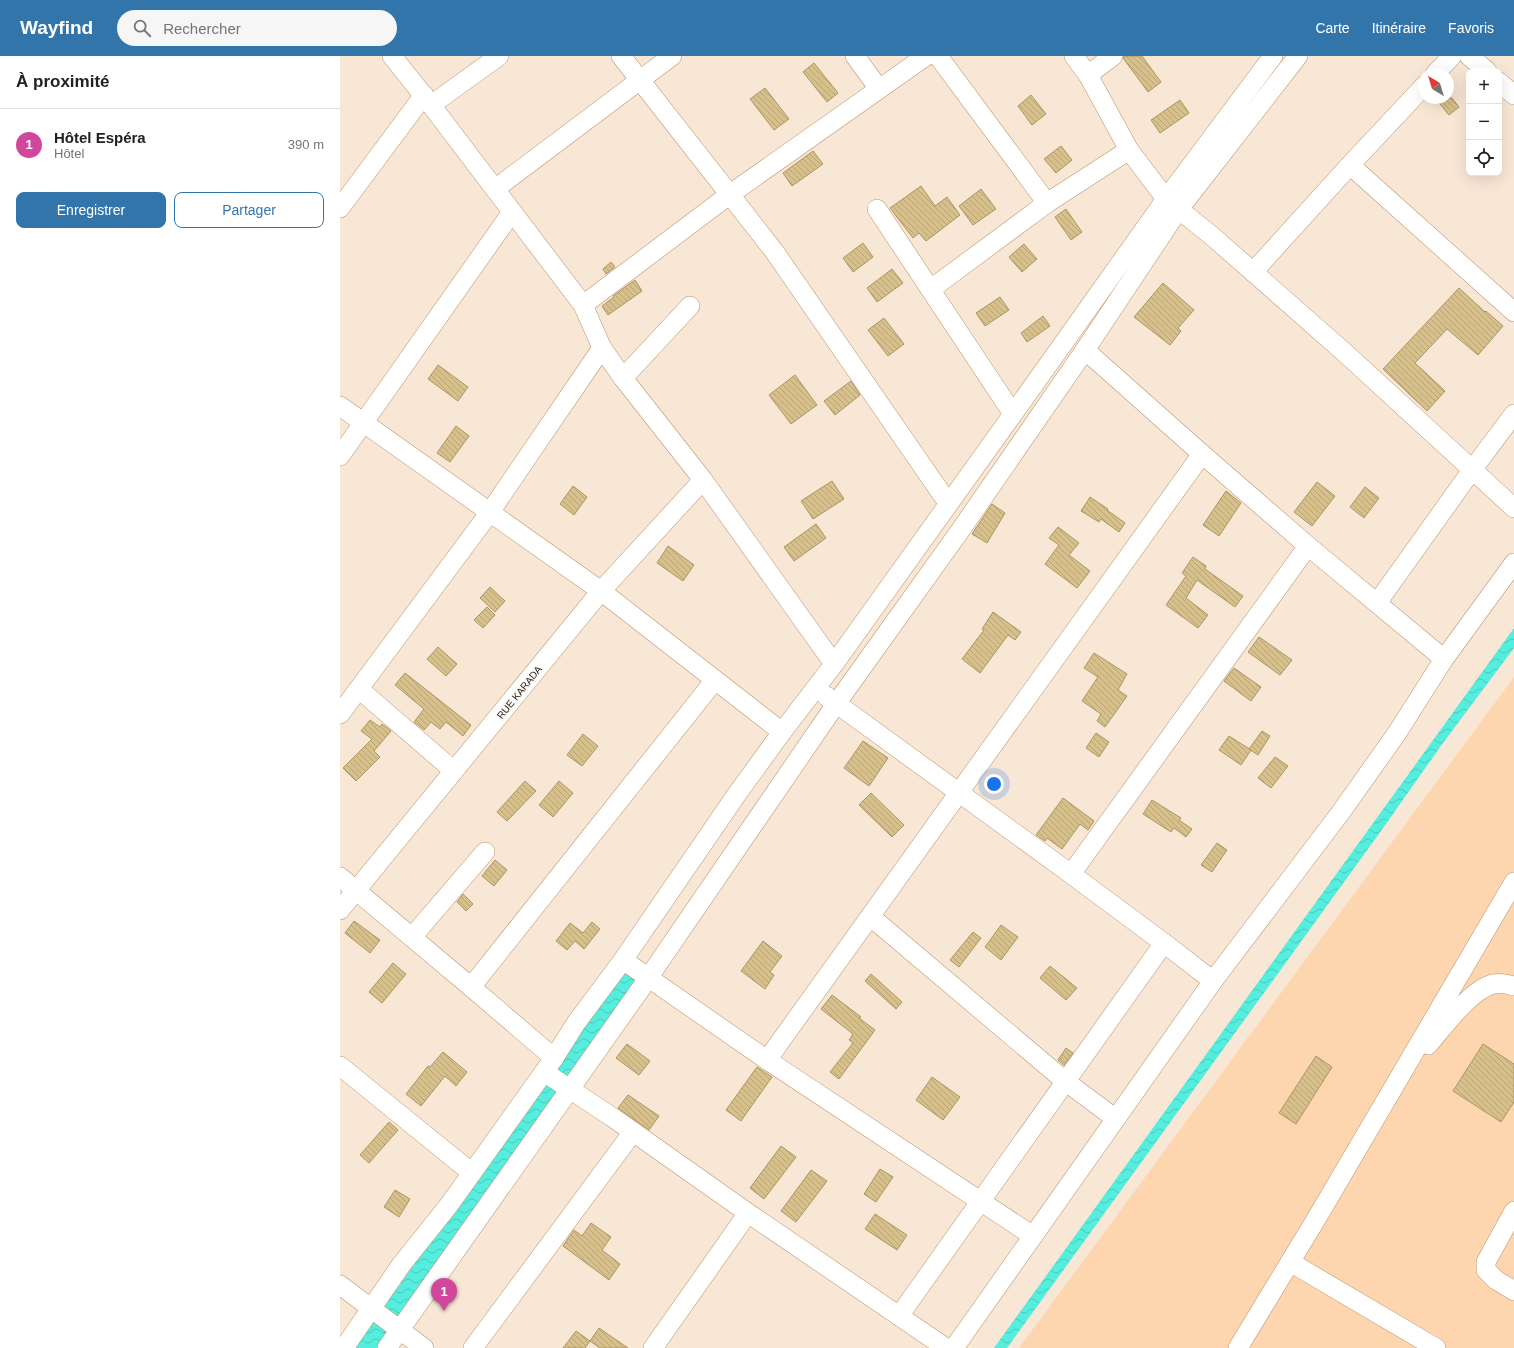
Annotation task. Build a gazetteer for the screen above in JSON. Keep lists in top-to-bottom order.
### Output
{
  "streets": {
    "street": ["RUE KARADA"]
  },
  "north": "top left",
  "page": {
    "header": "Wayfind",
    "search": "Rechercher",
    "nav": ["Carte", "Itinéraire", "Favoris"],
    "heading": "À proximité",
    "map_buttons": ["+", "−"],
    "list": [
      {
        "mark": "1",
        "name": "Hôtel Espéra",
        "note": "Hôtel",
        "value": "390 m"
      }
    ],
    "buttons": ["Enregistrer", "Partager"],
    "pins": "1"
  }
}
